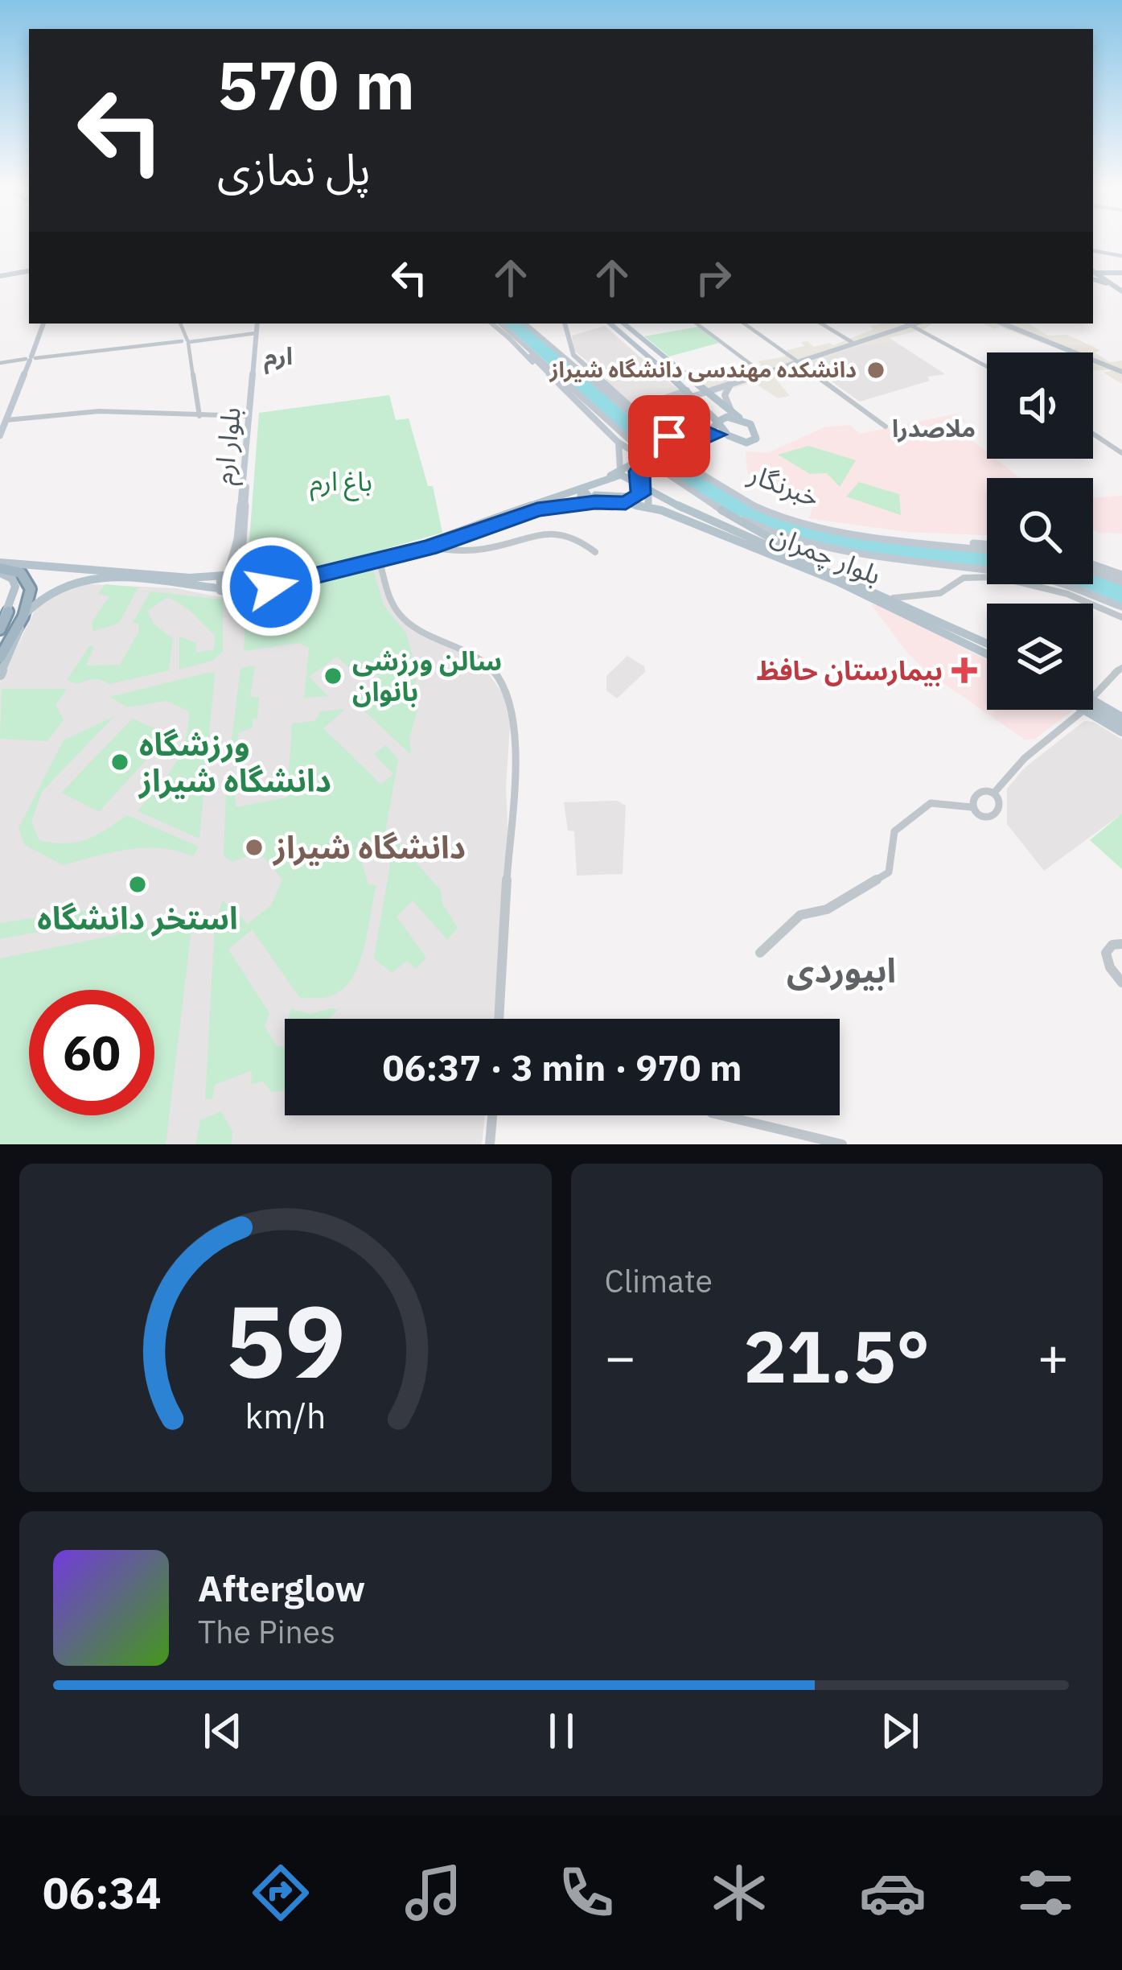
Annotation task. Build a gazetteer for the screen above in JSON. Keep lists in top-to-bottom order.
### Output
{
  "streets": {
    "main road": ["بلوار ارم", "خبرنگار", "بلوار چمران"]
  },
  "districts": ["ارم", "ملاصدرا", "ابیوردی"],
  "parks": ["باغ ارم"],
  "places": {
    "other": [
      "دانشکده مهندسی دانشگاه شیراز",
      "سالن ورزشی بانوان",
      "ورزشگاه دانشگاه شیراز",
      "دانشگاه شیراز",
      "استخر دانشگاه"
    ],
    "health": ["بیمارستان حافظ"]
  },
  "page": {
    "turn": ["570 m", "پل نمازی"],
    "limit": "60",
    "trip": "06:37 · 3 min · 970 m",
    "tile": "Climate",
    "heat": ["−", "21.5°", "+"],
    "song": ["Afterglow", "The Pines"],
    "tabs": "06:34",
    "gauge": ["59", "km/h"]
  }
}
